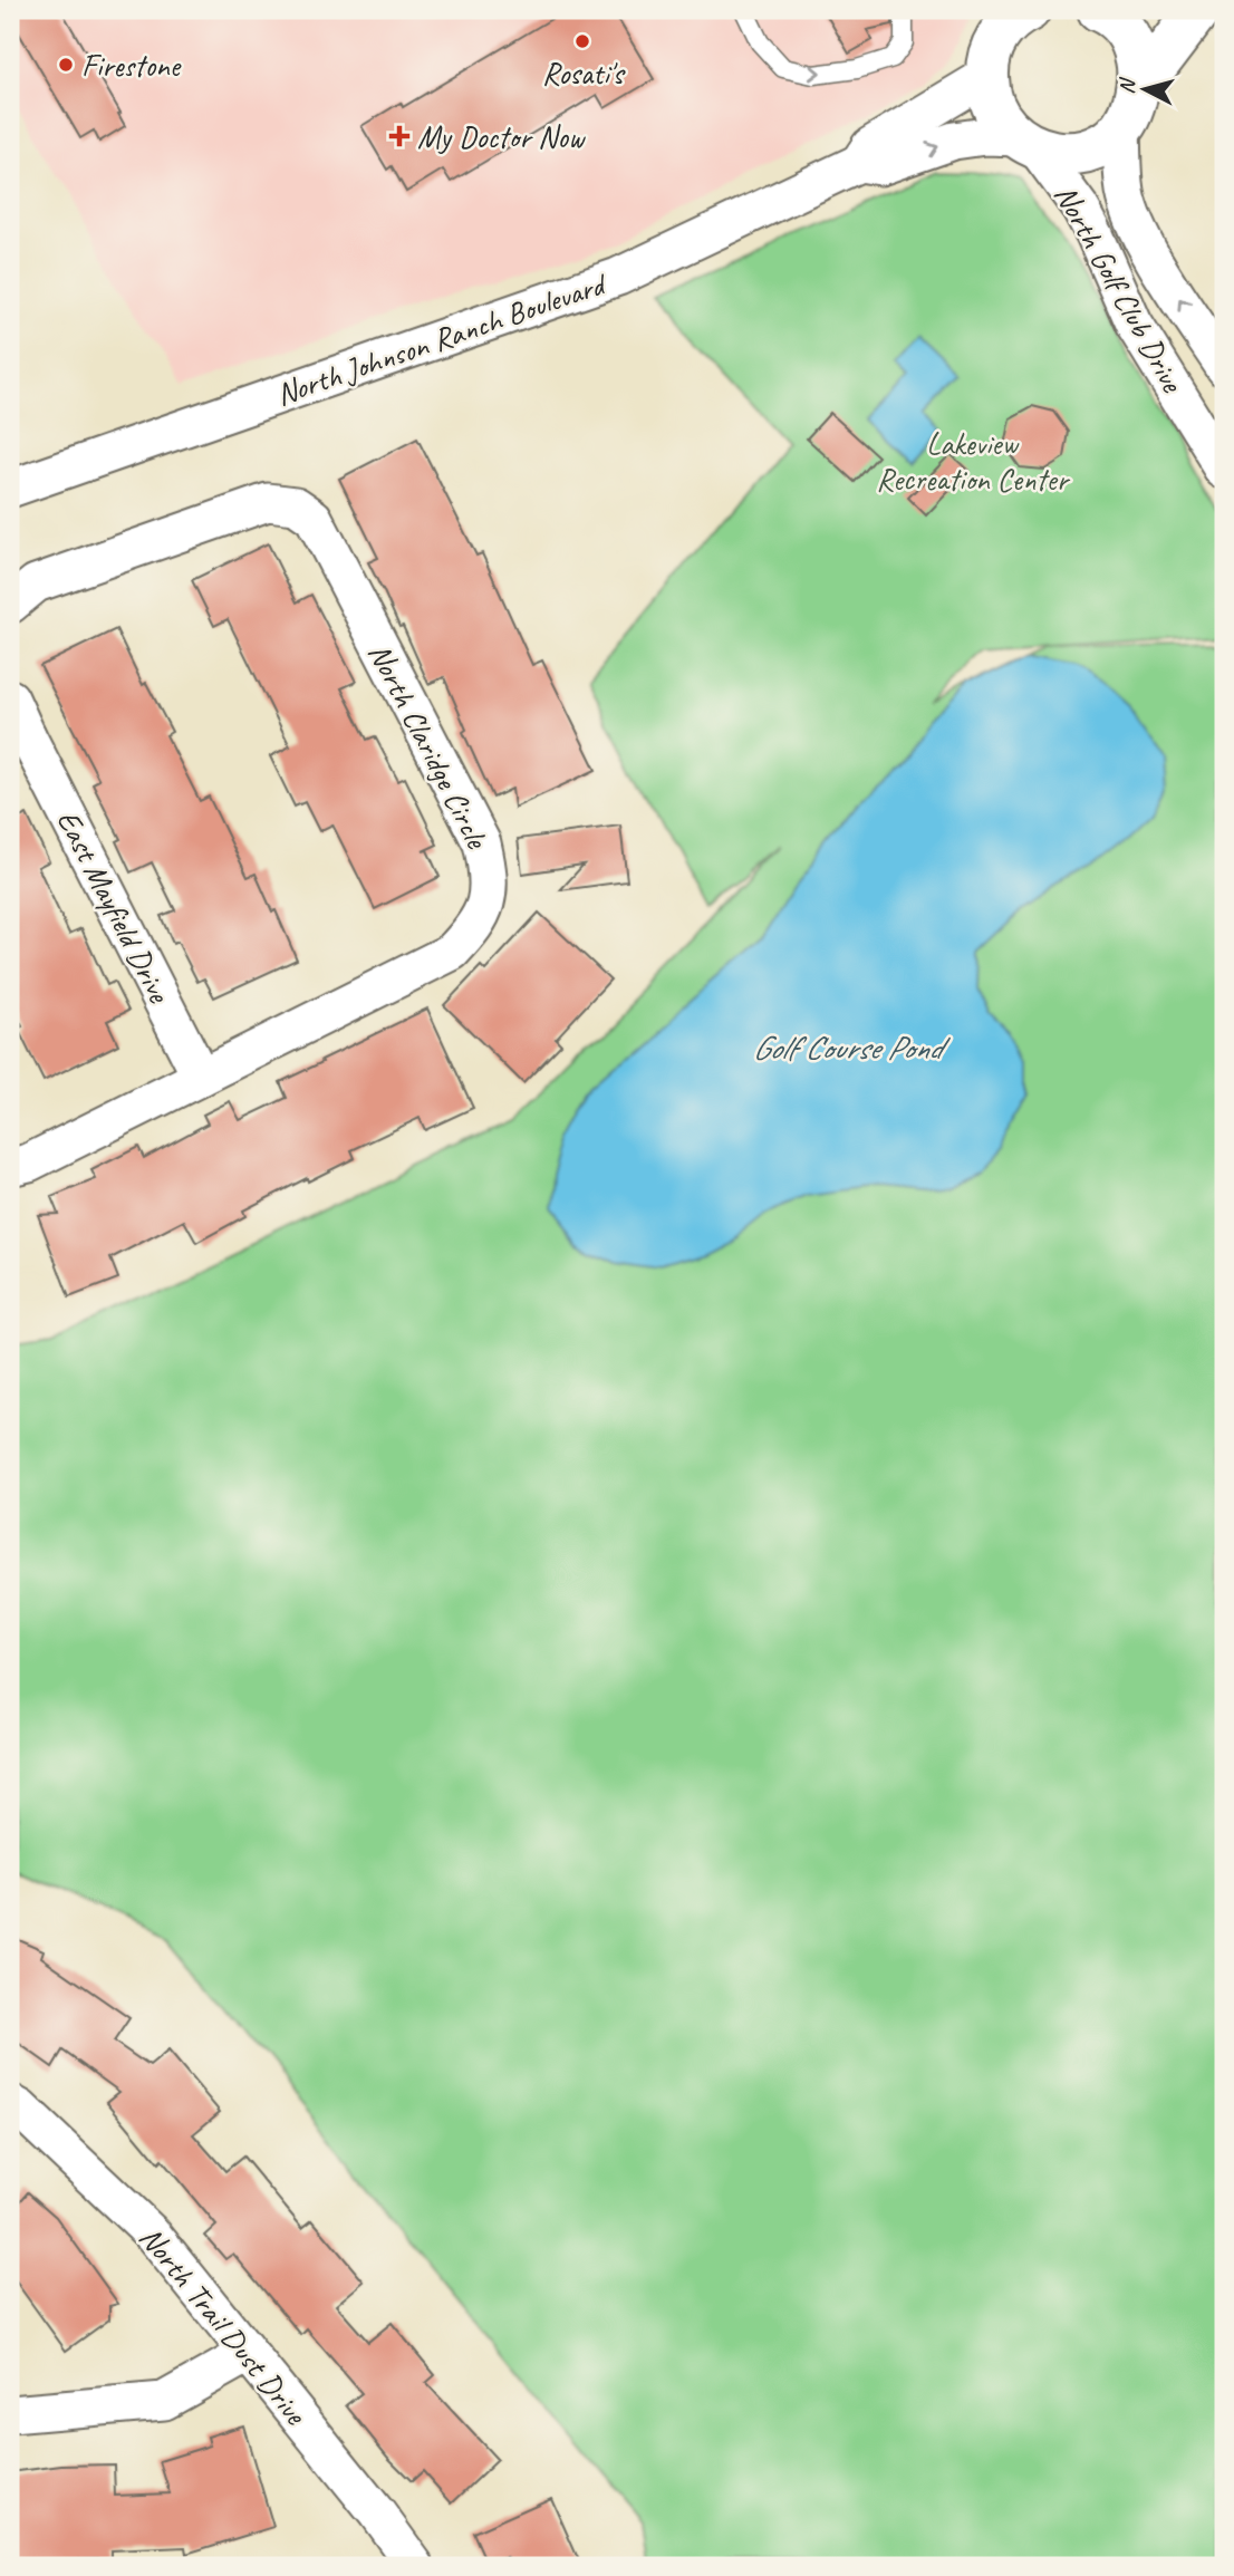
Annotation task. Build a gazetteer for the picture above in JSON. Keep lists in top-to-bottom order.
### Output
{
  "streets": {
    "street": [
      "North Golf Club Drive",
      "North Johnson Ranch Boulevard",
      "North Claridge Circle",
      "East Mayfield Drive",
      "North Trail Dust Drive"
    ]
  },
  "crossings": [
    ["North Golf Club Drive", "North Johnson Ranch Boulevard"],
    ["North Claridge Circle", "East Mayfield Drive"]
  ],
  "water": ["Golf Course Pond"],
  "parks": ["Lakeview Recreation Center"],
  "places": {
    "other": ["Rosati's", "Firestone"],
    "health": ["My Doctor Now"]
  },
  "north": "left"
}
